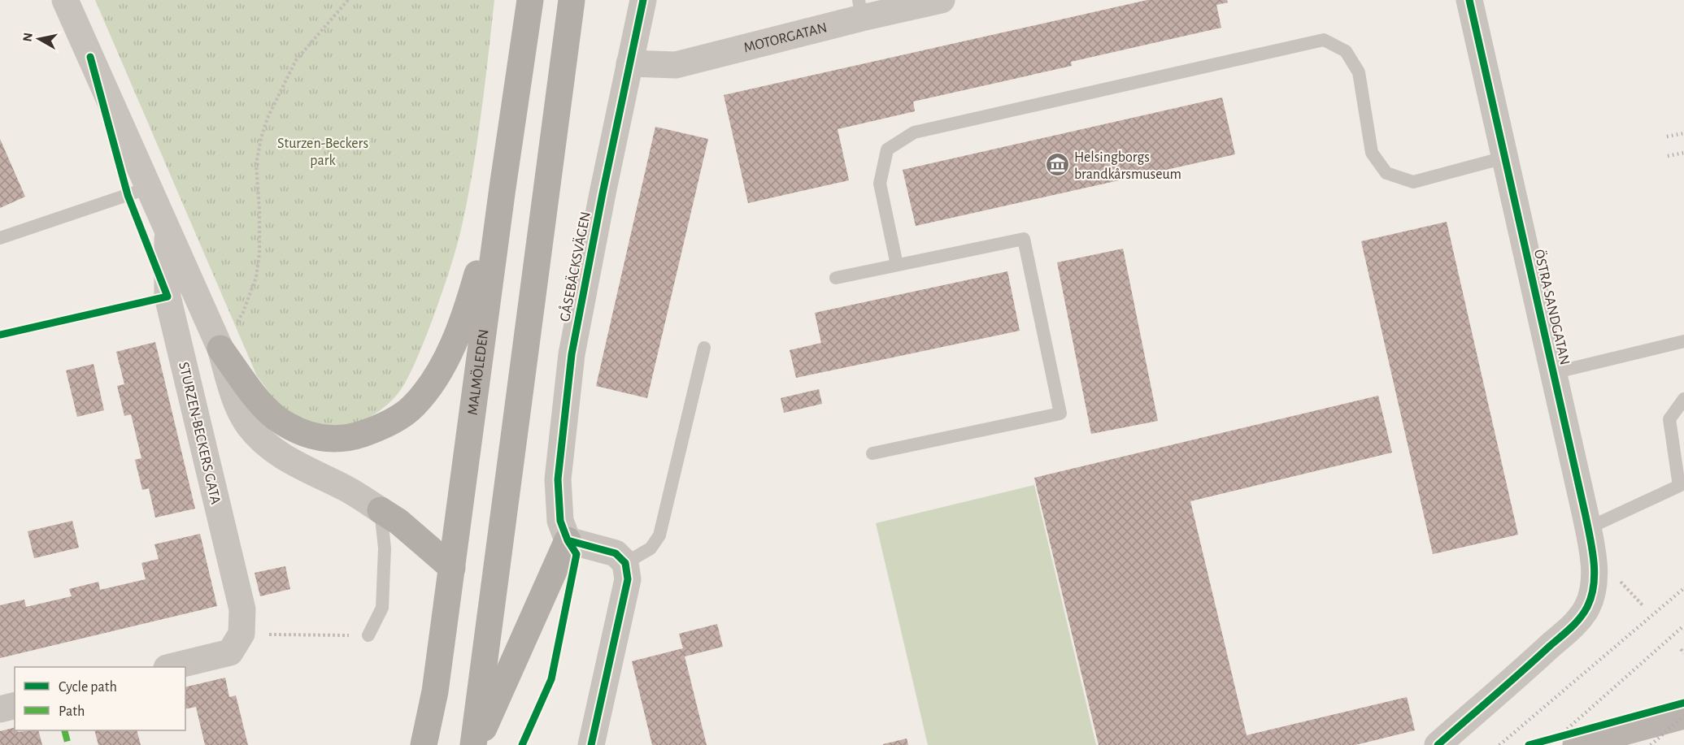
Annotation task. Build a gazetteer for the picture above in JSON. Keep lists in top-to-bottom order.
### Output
{
  "streets": {
    "highway": ["MALMÖLEDEN"],
    "street": [
      "MOTORGATAN",
      "GÅSEBÄCKSVÄGEN",
      "ÖSTRA SANDGATAN",
      "STURZEN-BECKERS GATA"
    ]
  },
  "crossings": [
    ["MOTORGATAN", "GÅSEBÄCKSVÄGEN"]
  ],
  "parks": ["Sturzen-Beckers park"],
  "places": {
    "museum": ["Helsingborgs brandkårsmuseum"]
  },
  "legend": ["Cycle path", "Path"],
  "north": "left"
}
